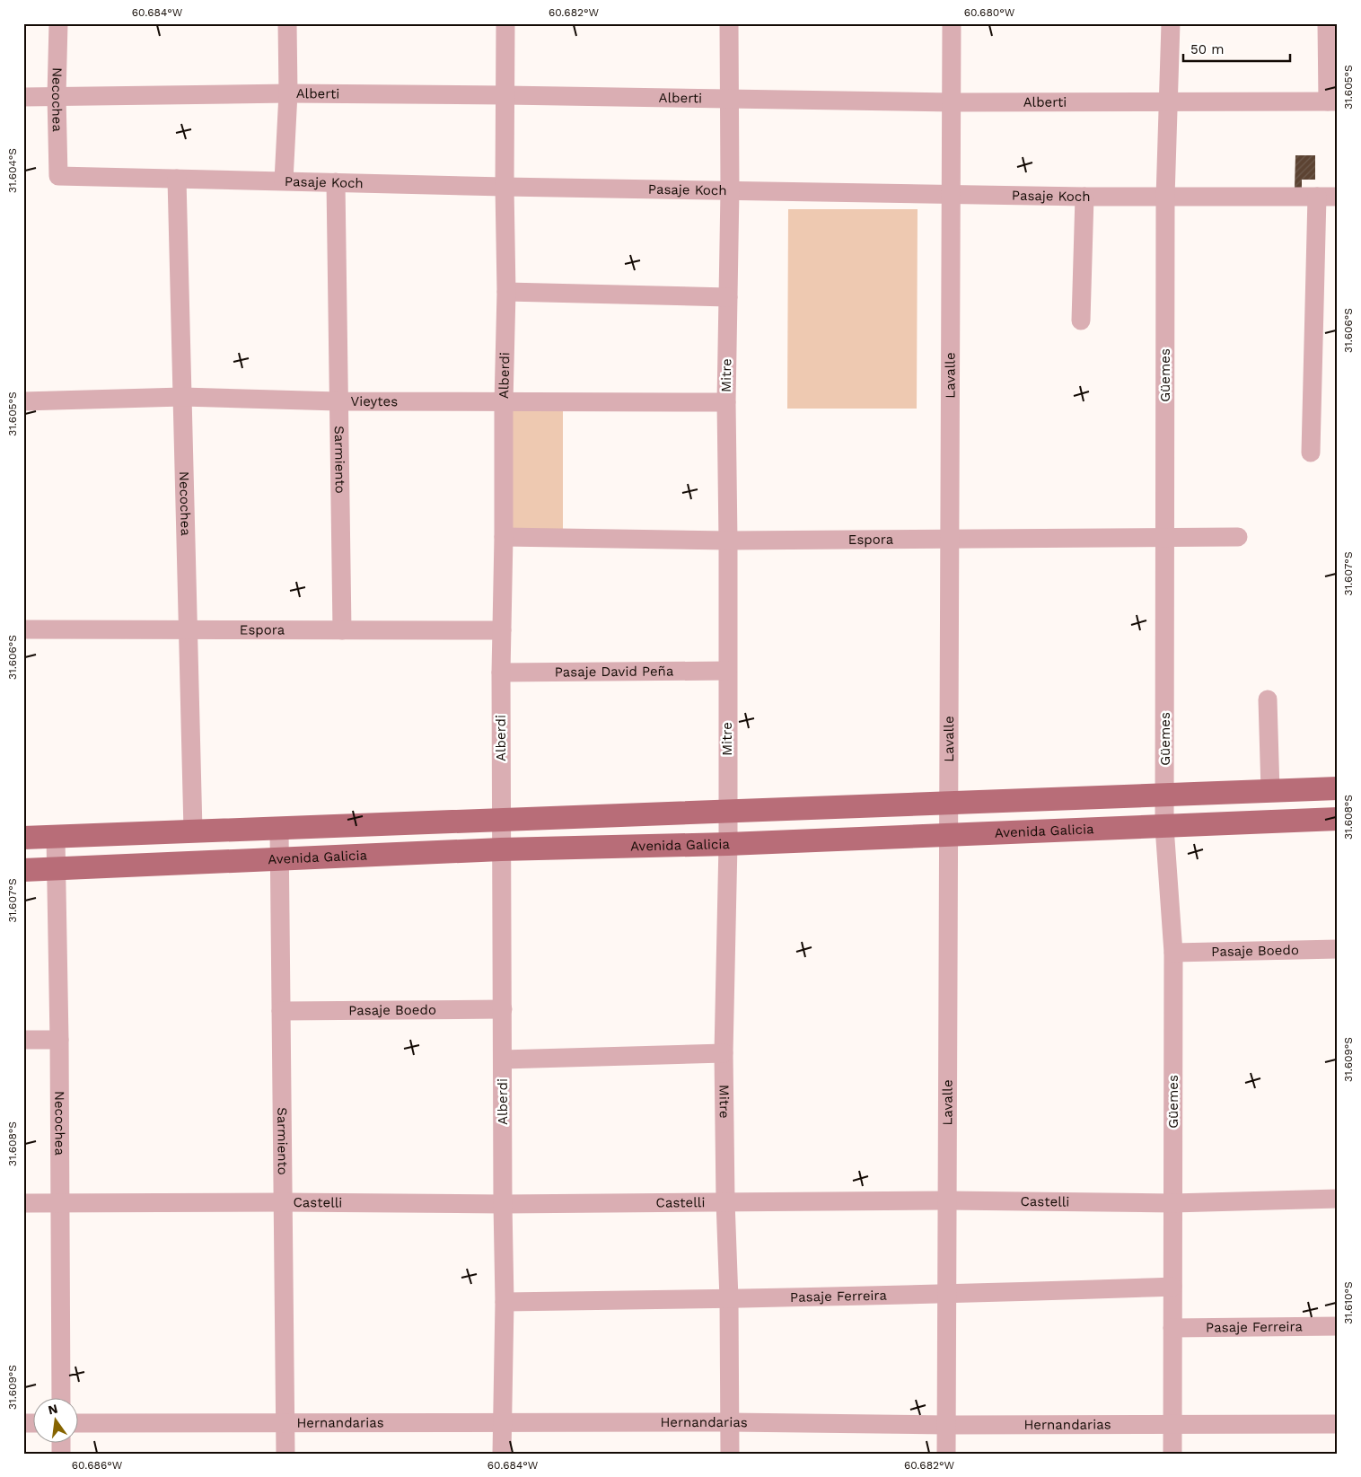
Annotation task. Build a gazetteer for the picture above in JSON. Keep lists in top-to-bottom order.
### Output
{
  "streets": {
    "main road": ["Avenida Galicia"],
    "street": [
      "Alberti",
      "Necochea",
      "Pasaje Koch",
      "Alberdi",
      "Mitre",
      "Lavalle",
      "Güemes",
      "Vieytes",
      "Sarmiento",
      "Espora",
      "Pasaje David Peña",
      "Pasaje Boedo",
      "Castelli",
      "Pasaje Ferreira",
      "Hernandarias"
    ]
  },
  "crossings": [
    ["Alberti", "Necochea"],
    ["Alberti", "Alberdi"],
    ["Alberti", "Mitre"],
    ["Alberti", "Lavalle"],
    ["Alberti", "Güemes"],
    ["Necochea", "Pasaje Koch"],
    ["Necochea", "Vieytes"],
    ["Necochea", "Espora"],
    ["Necochea", "Avenida Galicia"],
    ["Necochea", "Castelli"],
    ["Pasaje Koch", "Alberdi"],
    ["Pasaje Koch", "Mitre"],
    ["Pasaje Koch", "Lavalle"],
    ["Pasaje Koch", "Güemes"],
    ["Pasaje Koch", "Sarmiento"],
    ["Alberdi", "Vieytes"],
    ["Alberdi", "Espora"],
    ["Alberdi", "Pasaje David Peña"],
    ["Alberdi", "Avenida Galicia"],
    ["Alberdi", "Pasaje Boedo"],
    ["Alberdi", "Castelli"],
    ["Alberdi", "Pasaje Ferreira"],
    ["Alberdi", "Hernandarias"],
    ["Mitre", "Vieytes"],
    ["Mitre", "Espora"],
    ["Mitre", "Pasaje David Peña"],
    ["Mitre", "Avenida Galicia"],
    ["Mitre", "Castelli"],
    ["Mitre", "Pasaje Ferreira"],
    ["Mitre", "Hernandarias"],
    ["Lavalle", "Espora"],
    ["Lavalle", "Avenida Galicia"],
    ["Lavalle", "Castelli"],
    ["Lavalle", "Pasaje Ferreira"],
    ["Lavalle", "Hernandarias"],
    ["Güemes", "Espora"],
    ["Güemes", "Avenida Galicia"],
    ["Güemes", "Pasaje Boedo"],
    ["Güemes", "Castelli"],
    ["Güemes", "Pasaje Ferreira"],
    ["Güemes", "Hernandarias"],
    ["Vieytes", "Sarmiento"],
    ["Sarmiento", "Espora"],
    ["Sarmiento", "Avenida Galicia"],
    ["Sarmiento", "Pasaje Boedo"],
    ["Sarmiento", "Castelli"],
    ["Sarmiento", "Hernandarias"]
  ],
  "scale_bar": "50 m",
  "north": "top",
  "coordinates": [
    "60.684°W",
    "60.682°W",
    "60.680°W",
    "31.605°S",
    "31.604°S",
    "31.606°S",
    "31.607°S",
    "31.608°S",
    "31.609°S",
    "31.610°S",
    "60.686°W"
  ]
}
